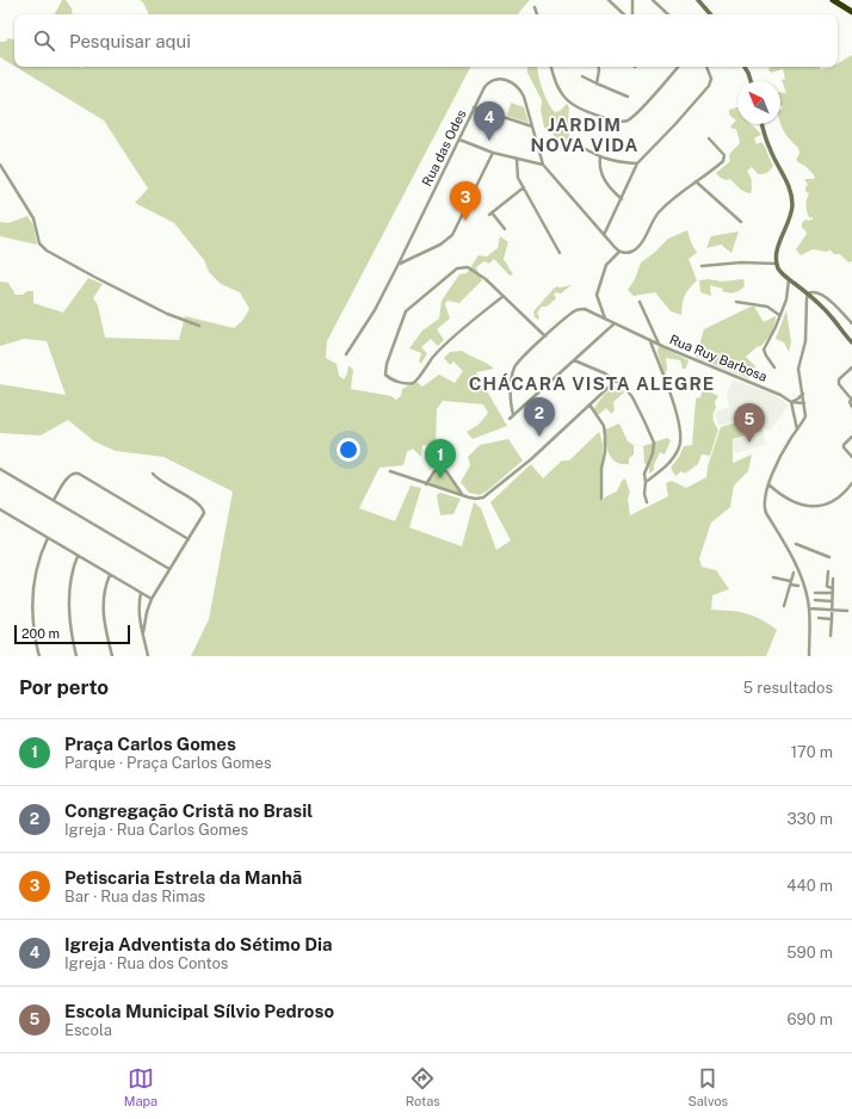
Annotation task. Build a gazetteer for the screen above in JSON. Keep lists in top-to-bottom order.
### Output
{
  "streets": {
    "street": ["Rua das Odes", "Rua Ruy Barbosa"]
  },
  "districts": ["JARDIM NOVA VIDA", "CHÁCARA VISTA ALEGRE"],
  "scale_bar": "200 m",
  "north": "top left",
  "page": {
    "search": "Pesquisar aqui",
    "pins": [
      "4",
      "3",
      "2",
      "5",
      "1"
    ],
    "scale": "200 m",
    "heading": ["Por perto", "5 resultados"],
    "list": [
      {
        "mark": "1",
        "name": "Praça Carlos Gomes",
        "note": "Parque · Praça Carlos Gomes",
        "value": "170 m"
      },
      {
        "mark": "2",
        "name": "Congregação Cristã no Brasil",
        "note": "Igreja · Rua Carlos Gomes",
        "value": "330 m"
      },
      {
        "mark": "3",
        "name": "Petiscaria Estrela da Manhã",
        "note": "Bar · Rua das Rimas",
        "value": "440 m"
      },
      {
        "mark": "4",
        "name": "Igreja Adventista do Sétimo Dia",
        "note": "Igreja · Rua dos Contos",
        "value": "590 m"
      },
      {
        "mark": "5",
        "name": "Escola Municipal Sílvio Pedroso",
        "note": "Escola",
        "value": "690 m"
      }
    ],
    "nav": ["Mapa", "Rotas", "Salvos"]
  }
}
